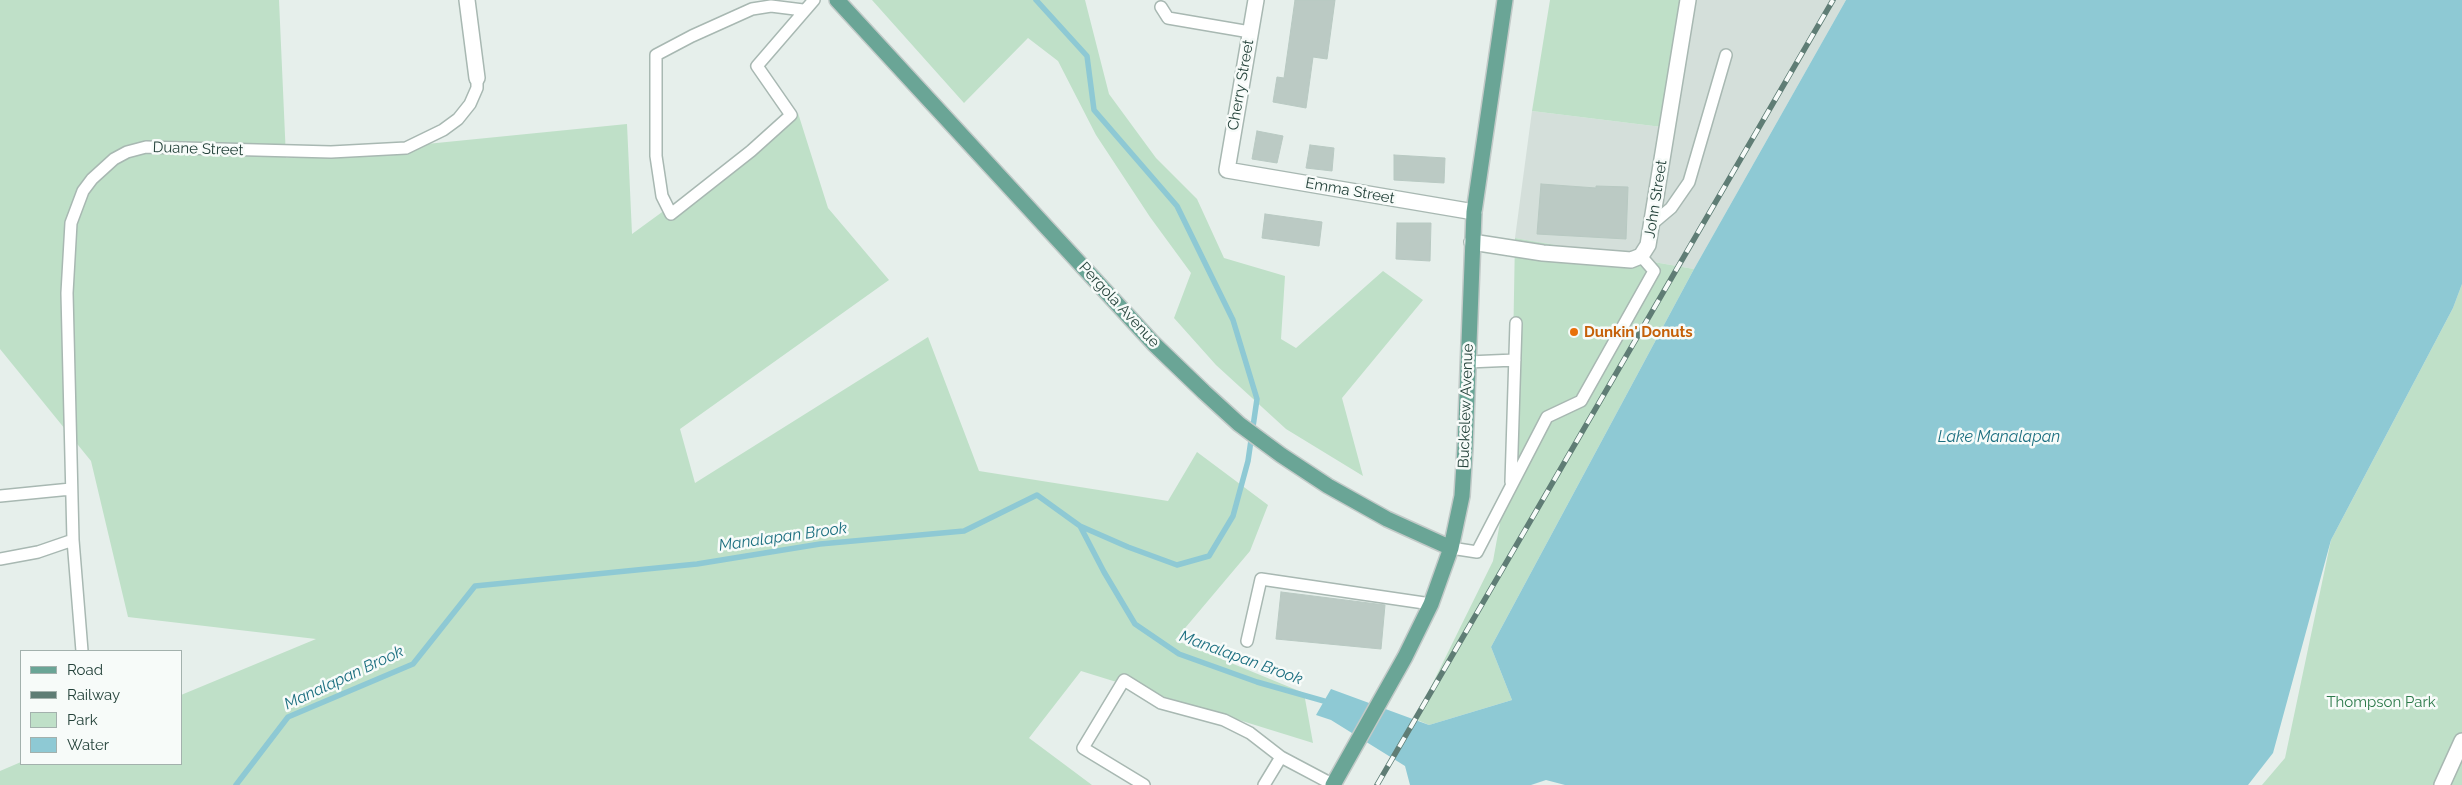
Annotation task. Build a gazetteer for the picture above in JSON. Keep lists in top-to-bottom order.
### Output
{
  "streets": {
    "main road": ["Pergola Avenue", "Buckelew Avenue"],
    "street": [
      "Cherry Street",
      "Duane Street",
      "Emma Street",
      "John Street"
    ]
  },
  "crossings": [
    ["Cherry Street", "Emma Street"],
    ["Emma Street", "Buckelew Avenue"],
    ["John Street", "Buckelew Avenue"],
    ["Pergola Avenue", "Buckelew Avenue"]
  ],
  "water": ["Lake Manalapan", "Manalapan Brook"],
  "parks": ["Thompson Park"],
  "places": ["Dunkin' Donuts"],
  "legend": [
    "Road",
    "Railway",
    "Park",
    "Water"
  ]
}
